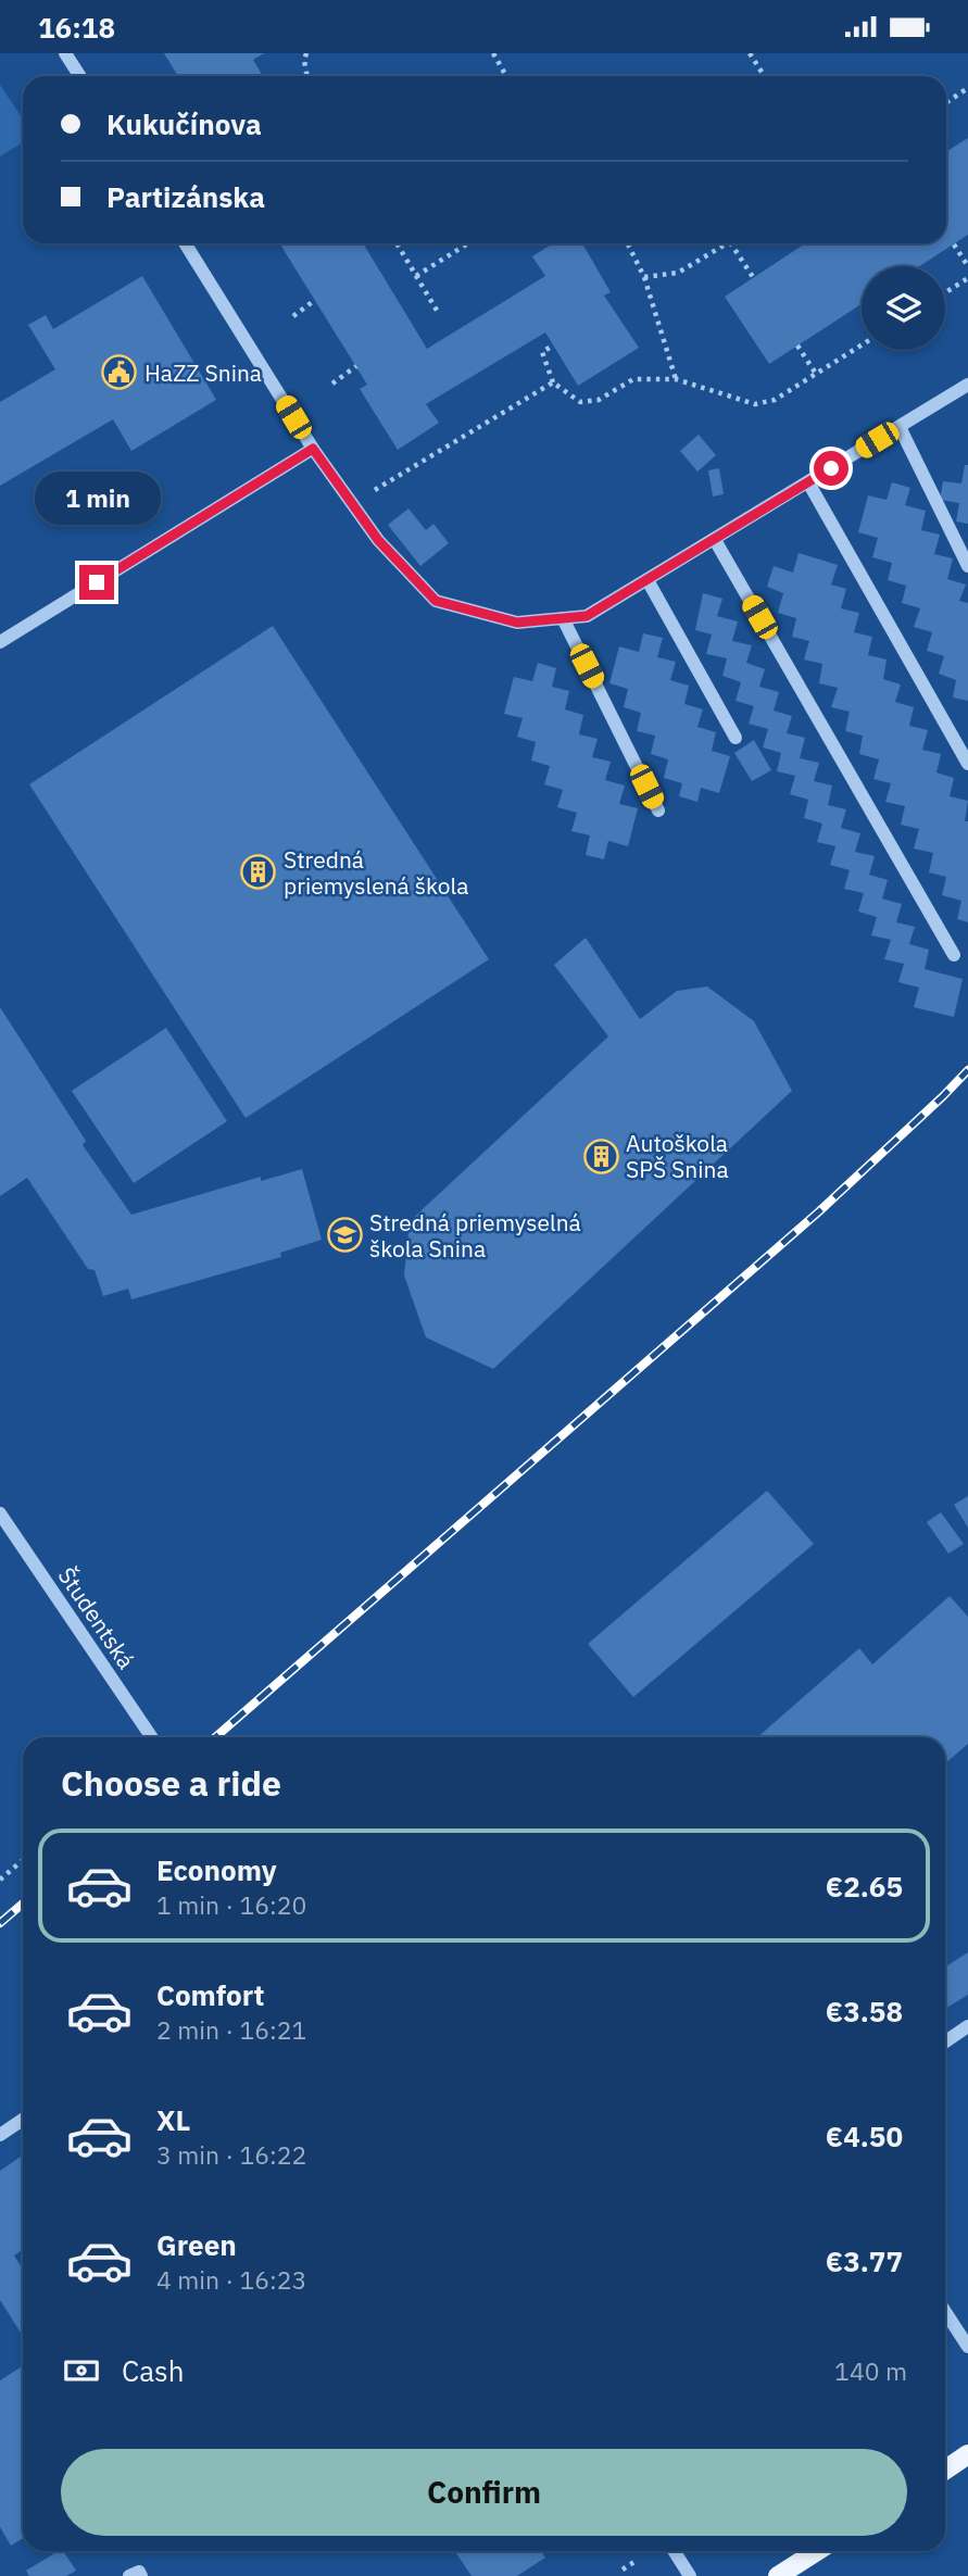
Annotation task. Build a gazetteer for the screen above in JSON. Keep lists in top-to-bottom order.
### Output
{
  "streets": {
    "street": ["Študentská"]
  },
  "places": {
    "public building": ["HaZZ Snina"],
    "building": ["Stredná priemyslená škola", "Autoškola SPŠ Snina"],
    "school or university": ["Stredná priemyselná škola Snina"]
  },
  "page": {
    "status": "16:18",
    "banner": ["Kukučínova", "Partizánska"],
    "bubble": "1 min",
    "heading": "Choose a ride",
    "list": [
      {
        "name": "Economy",
        "note": "1 min · 16:20",
        "value": "€2.65"
      },
      {
        "name": "Comfort",
        "note": "2 min · 16:21",
        "value": "€3.58"
      },
      {
        "name": "XL",
        "note": "3 min · 16:22",
        "value": "€4.50"
      },
      {
        "name": "Green",
        "note": "4 min · 16:23",
        "value": "€3.77"
      }
    ],
    "pay": ["Cash", "140 m"],
    "buttons": "Confirm"
  }
}
